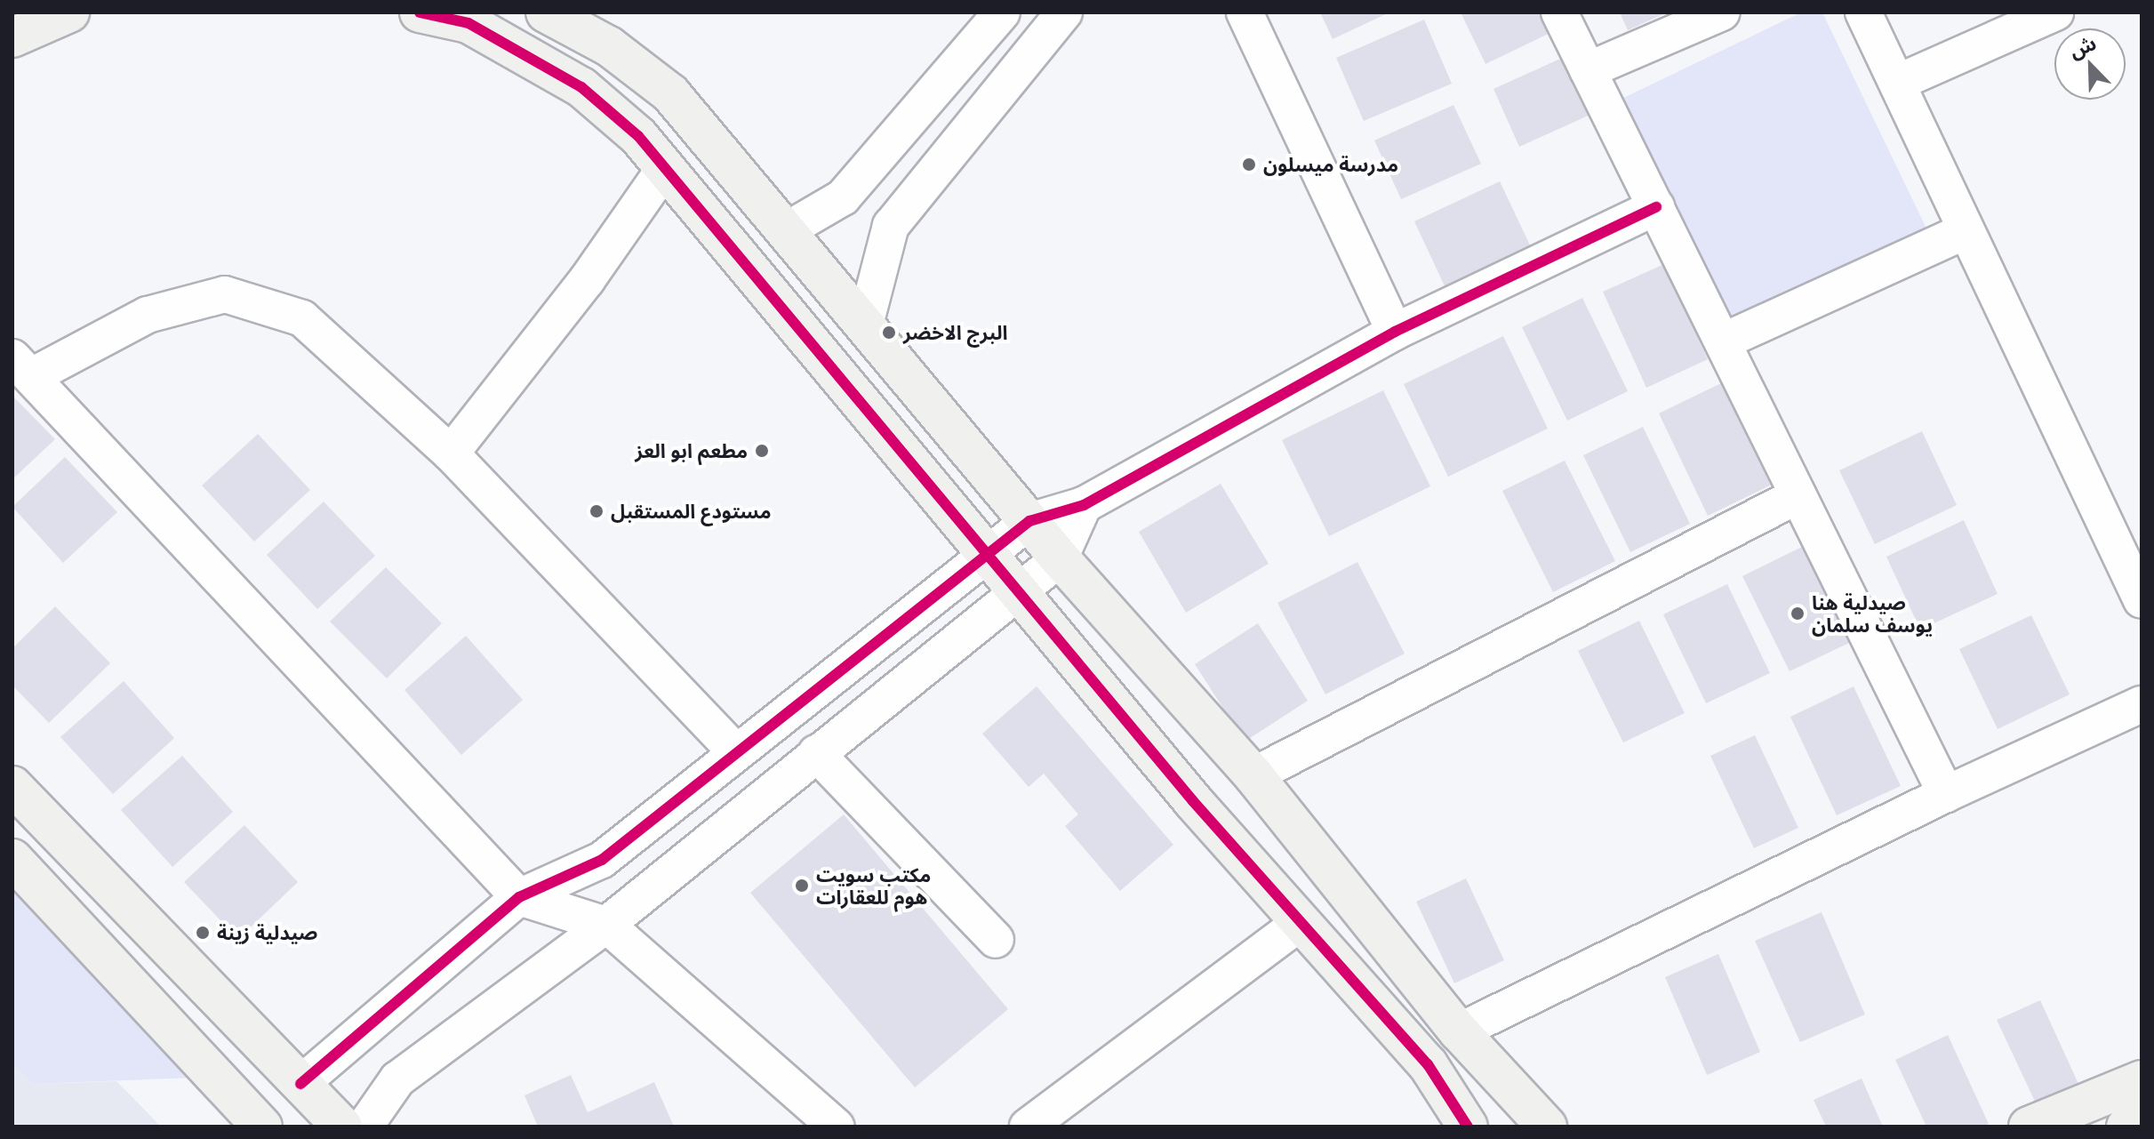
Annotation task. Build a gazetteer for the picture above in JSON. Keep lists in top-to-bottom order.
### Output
{
  "places": [
    "مدرسة ميسلون",
    "البرج الاخضر",
    "مطعم ابو العز",
    "مستودع المستقبل",
    "صيدلية هنا يوسف سلمان",
    "مكتب سويت هوم للعقارات",
    "صيدلية زينة"
  ],
  "north": "top left"
}
